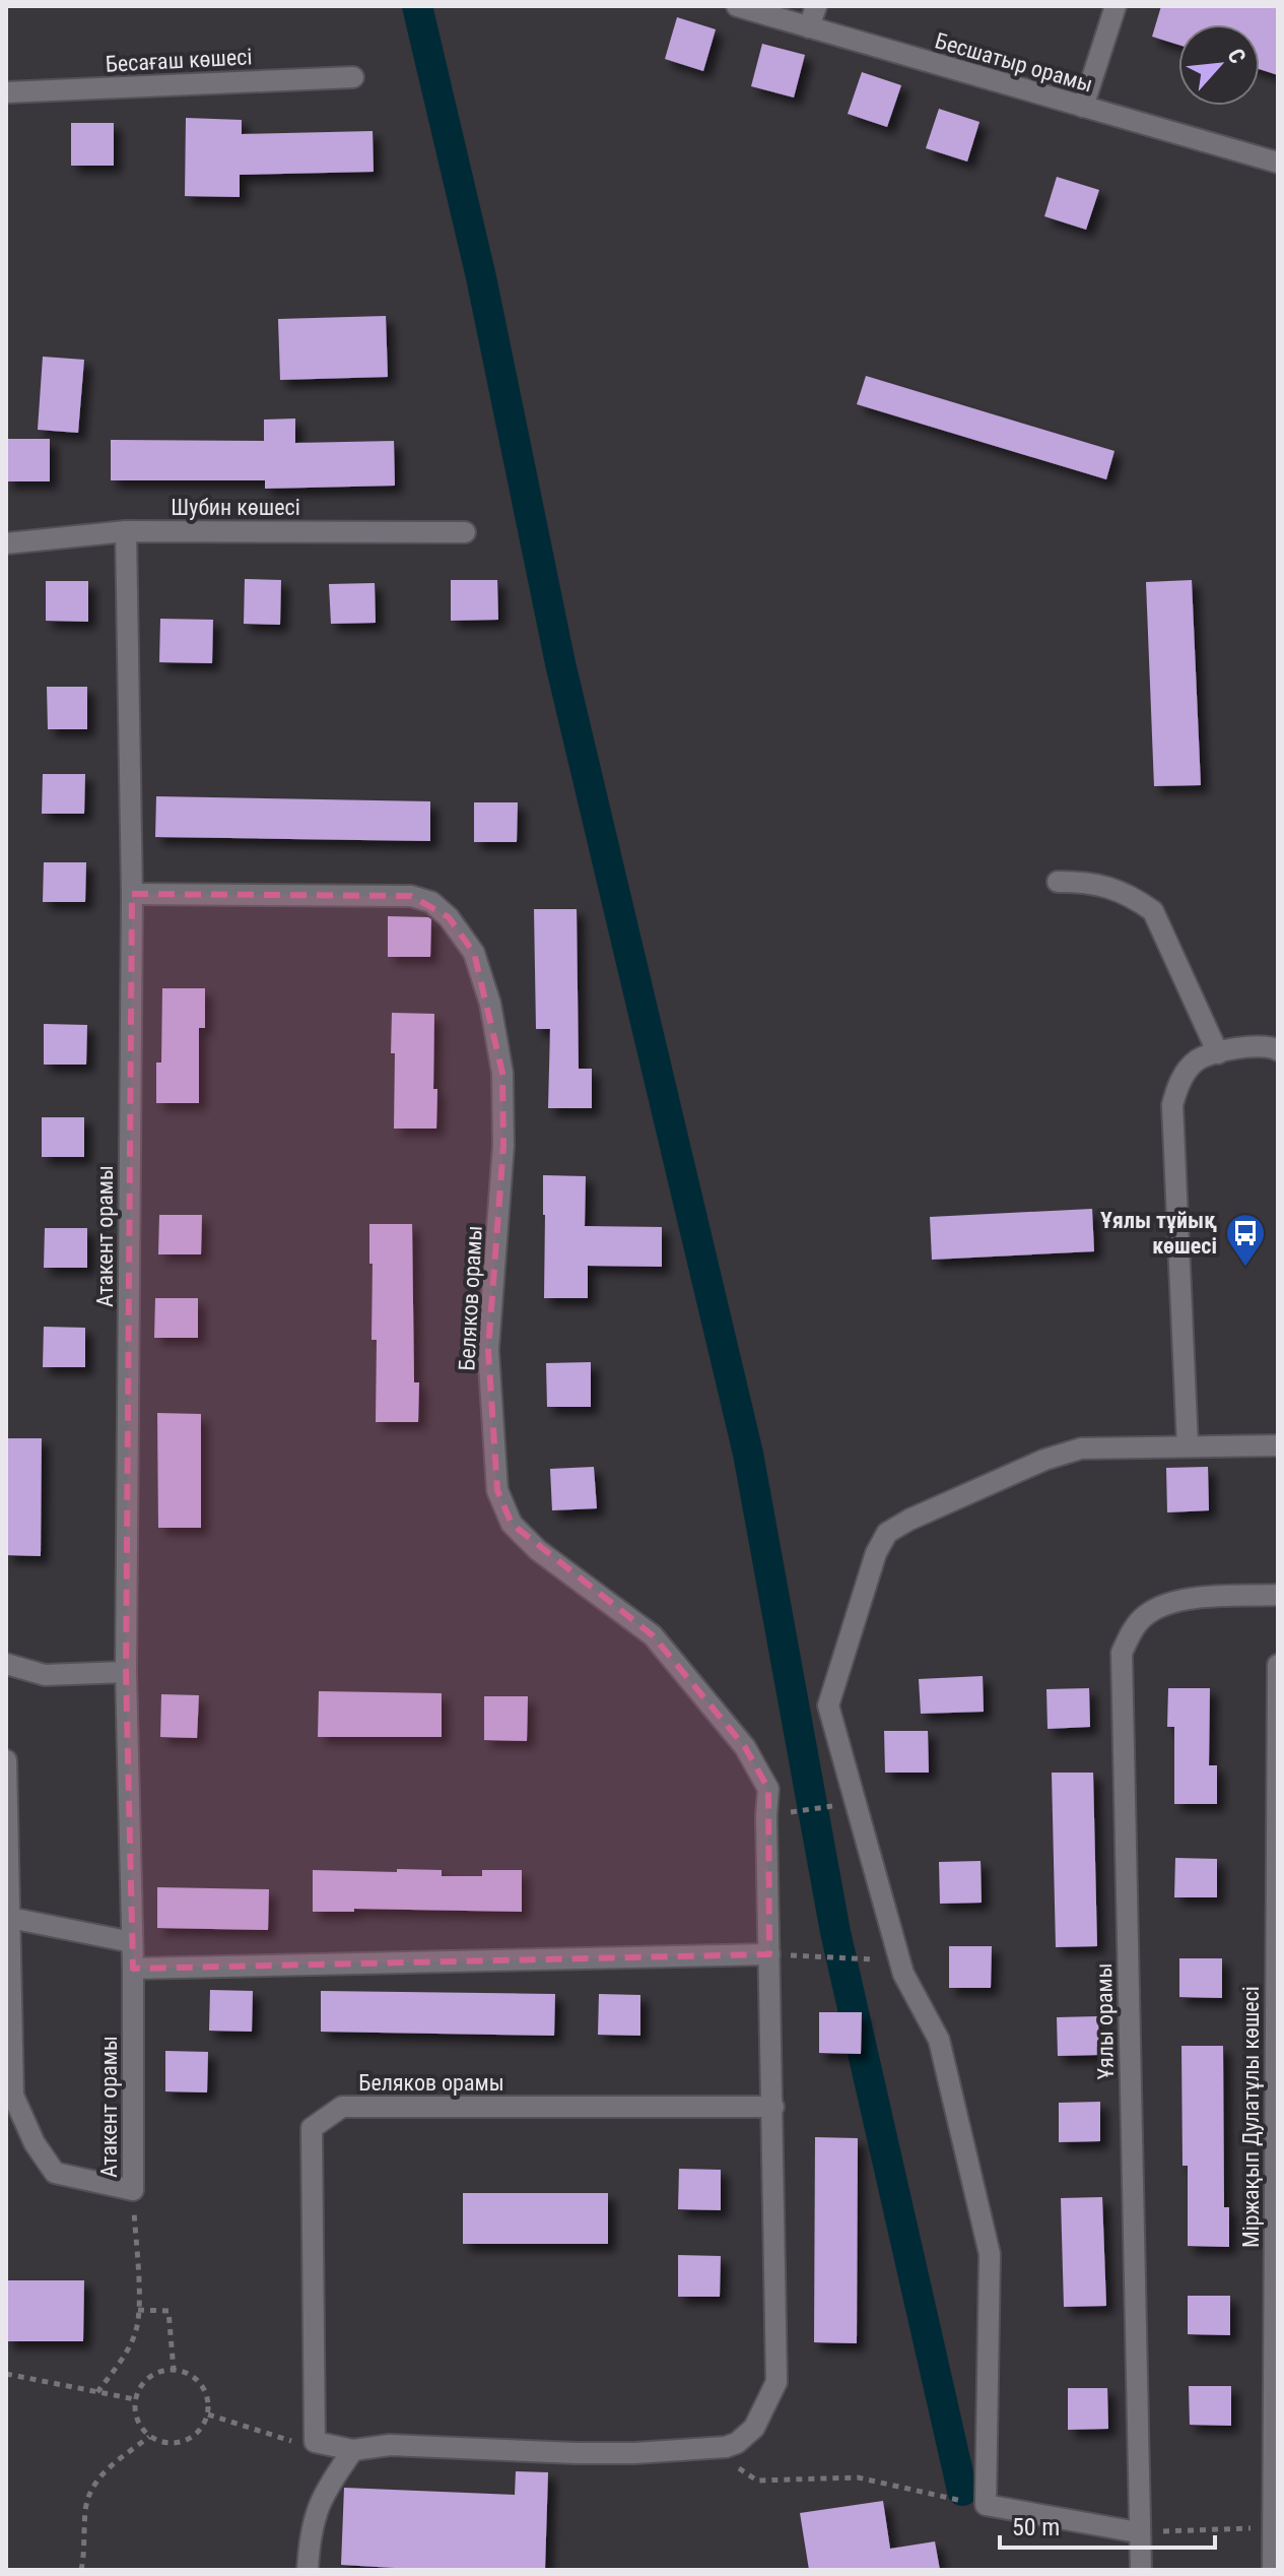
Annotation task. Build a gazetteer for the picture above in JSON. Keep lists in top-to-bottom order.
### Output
{
  "streets": {
    "street": [
      "Бесағаш көшесі",
      "Бесшатыр орамы",
      "Шубин көшесі",
      "Атакент орамы",
      "Беляков орамы",
      "Ұялы орамы",
      "Міржақып Дулатұлы көшесі"
    ]
  },
  "crossings": [
    ["Шубин көшесі", "Атакент орамы"],
    ["Атакент орамы", "Беляков орамы"]
  ],
  "places": {
    "bus stop": ["Ұялы тұйық көшесі"]
  },
  "scale_bar": "50 m",
  "north": "top right"
}
